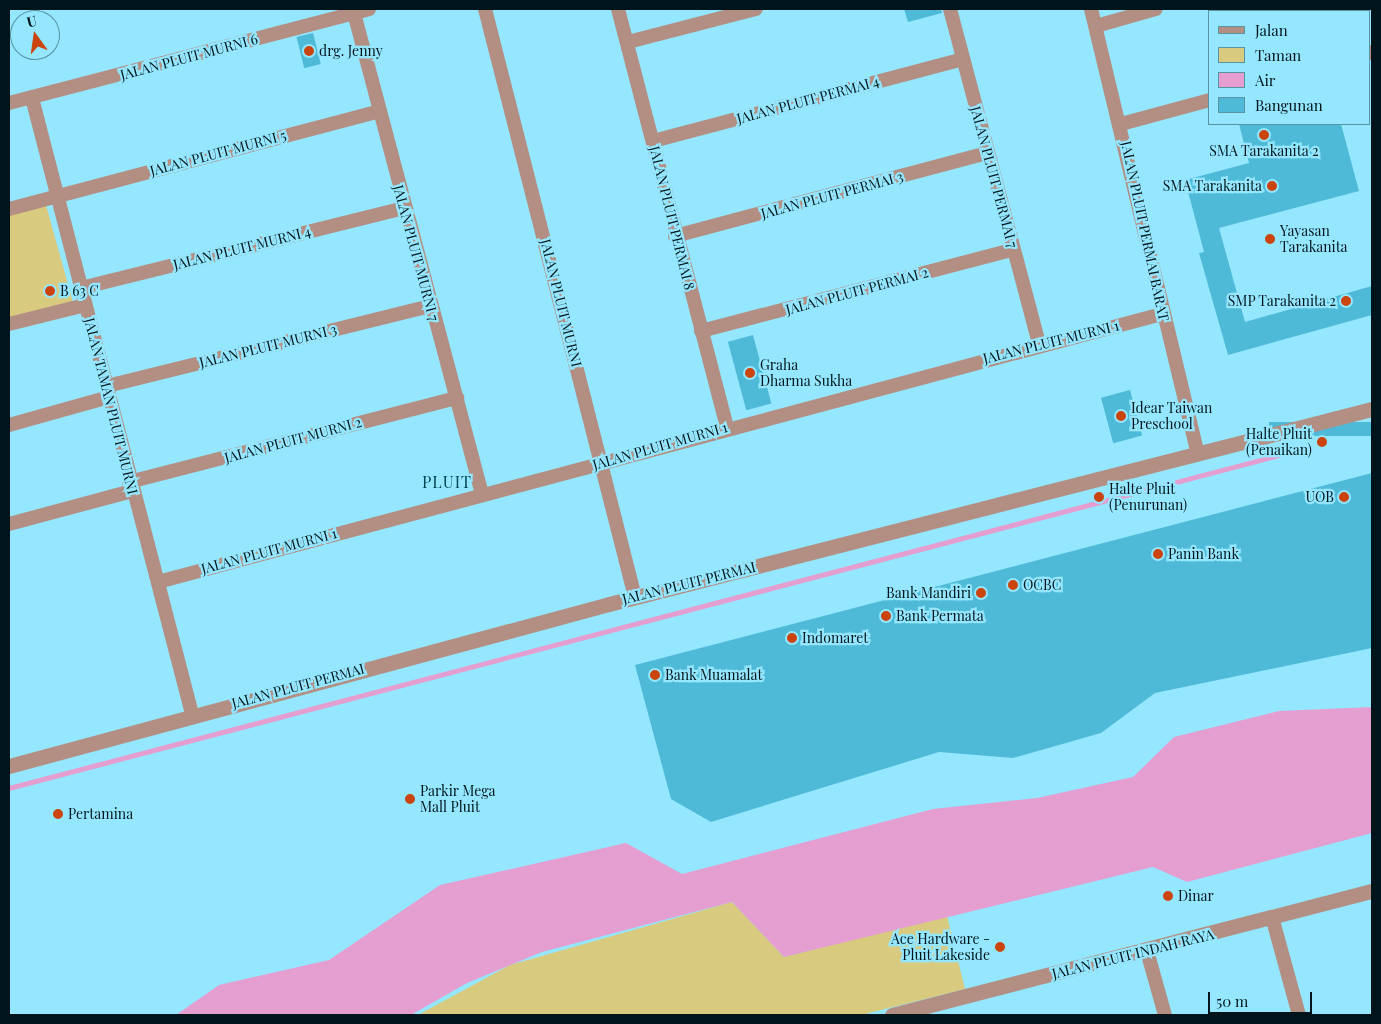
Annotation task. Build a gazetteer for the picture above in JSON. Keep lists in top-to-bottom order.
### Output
{
  "streets": {
    "street": [
      "JALAN PLUIT MURNI 6",
      "JALAN PLUIT PERMAI 4",
      "JALAN PLUIT MURNI 5",
      "JALAN PLUIT PERMAI 7",
      "JALAN PLUIT PERMAI 3",
      "JALAN PLUIT PERMAI 8",
      "JALAN PLUIT PERMAI BARAT",
      "JALAN PLUIT MURNI 4",
      "JALAN PLUIT MURNI 7",
      "JALAN PLUIT PERMAI 2",
      "JALAN PLUIT MURNI",
      "JALAN PLUIT MURNI 1",
      "JALAN PLUIT MURNI 3",
      "JALAN TAMAN PLUIT MURNI",
      "JALAN PLUIT MURNI 2",
      "JALAN PLUIT PERMAI",
      "JALAN PLUIT INDAH RAYA"
    ]
  },
  "crossings": [
    ["JALAN PLUIT MURNI 6", "JALAN PLUIT MURNI 7"],
    ["JALAN PLUIT MURNI 6", "JALAN TAMAN PLUIT MURNI"],
    ["JALAN PLUIT PERMAI 4", "JALAN PLUIT PERMAI 7"],
    ["JALAN PLUIT PERMAI 4", "JALAN PLUIT PERMAI 8"],
    ["JALAN PLUIT MURNI 5", "JALAN PLUIT MURNI 7"],
    ["JALAN PLUIT MURNI 5", "JALAN TAMAN PLUIT MURNI"],
    ["JALAN PLUIT PERMAI 7", "JALAN PLUIT PERMAI 3"],
    ["JALAN PLUIT PERMAI 7", "JALAN PLUIT PERMAI 2"],
    ["JALAN PLUIT PERMAI 7", "JALAN PLUIT MURNI 1"],
    ["JALAN PLUIT PERMAI 3", "JALAN PLUIT PERMAI 8"],
    ["JALAN PLUIT PERMAI 8", "JALAN PLUIT PERMAI 2"],
    ["JALAN PLUIT PERMAI 8", "JALAN PLUIT MURNI 1"],
    ["JALAN PLUIT PERMAI BARAT", "JALAN PLUIT MURNI 1"],
    ["JALAN PLUIT PERMAI BARAT", "JALAN PLUIT PERMAI"],
    ["JALAN PLUIT MURNI 4", "JALAN PLUIT MURNI 7"],
    ["JALAN PLUIT MURNI 4", "JALAN TAMAN PLUIT MURNI"],
    ["JALAN PLUIT MURNI 7", "JALAN PLUIT MURNI 1"],
    ["JALAN PLUIT MURNI 7", "JALAN PLUIT MURNI 3"],
    ["JALAN PLUIT MURNI 7", "JALAN PLUIT MURNI 2"],
    ["JALAN PLUIT MURNI", "JALAN PLUIT MURNI 1"],
    ["JALAN PLUIT MURNI", "JALAN PLUIT PERMAI"],
    ["JALAN PLUIT MURNI 1", "JALAN TAMAN PLUIT MURNI"],
    ["JALAN PLUIT MURNI 3", "JALAN TAMAN PLUIT MURNI"],
    ["JALAN TAMAN PLUIT MURNI", "JALAN PLUIT MURNI 2"],
    ["JALAN TAMAN PLUIT MURNI", "JALAN PLUIT PERMAI"]
  ],
  "districts": ["PLUIT"],
  "places": [
    "drg. Jenny",
    "SMA Tarakanita 2",
    "SMA Tarakanita",
    "Yayasan Tarakanita",
    "B 63 C",
    "SMP Tarakanita 2",
    "Graha Dharma Sukha",
    "Idear Taiwan Preschool",
    "Halte Pluit (Penaikan)",
    "Halte Pluit (Penurunan)",
    "UOB",
    "Panin Bank",
    "OCBC",
    "Bank Mandiri",
    "Bank Permata",
    "Indomaret",
    "Bank Muamalat",
    "Parkir Mega Mall Pluit",
    "Pertamina",
    "Dinar",
    "Ace Hardware - Pluit Lakeside"
  ],
  "legend": [
    "Jalan",
    "Taman",
    "Air",
    "Bangunan"
  ],
  "scale_bar": "50 m",
  "north": "top"
}
